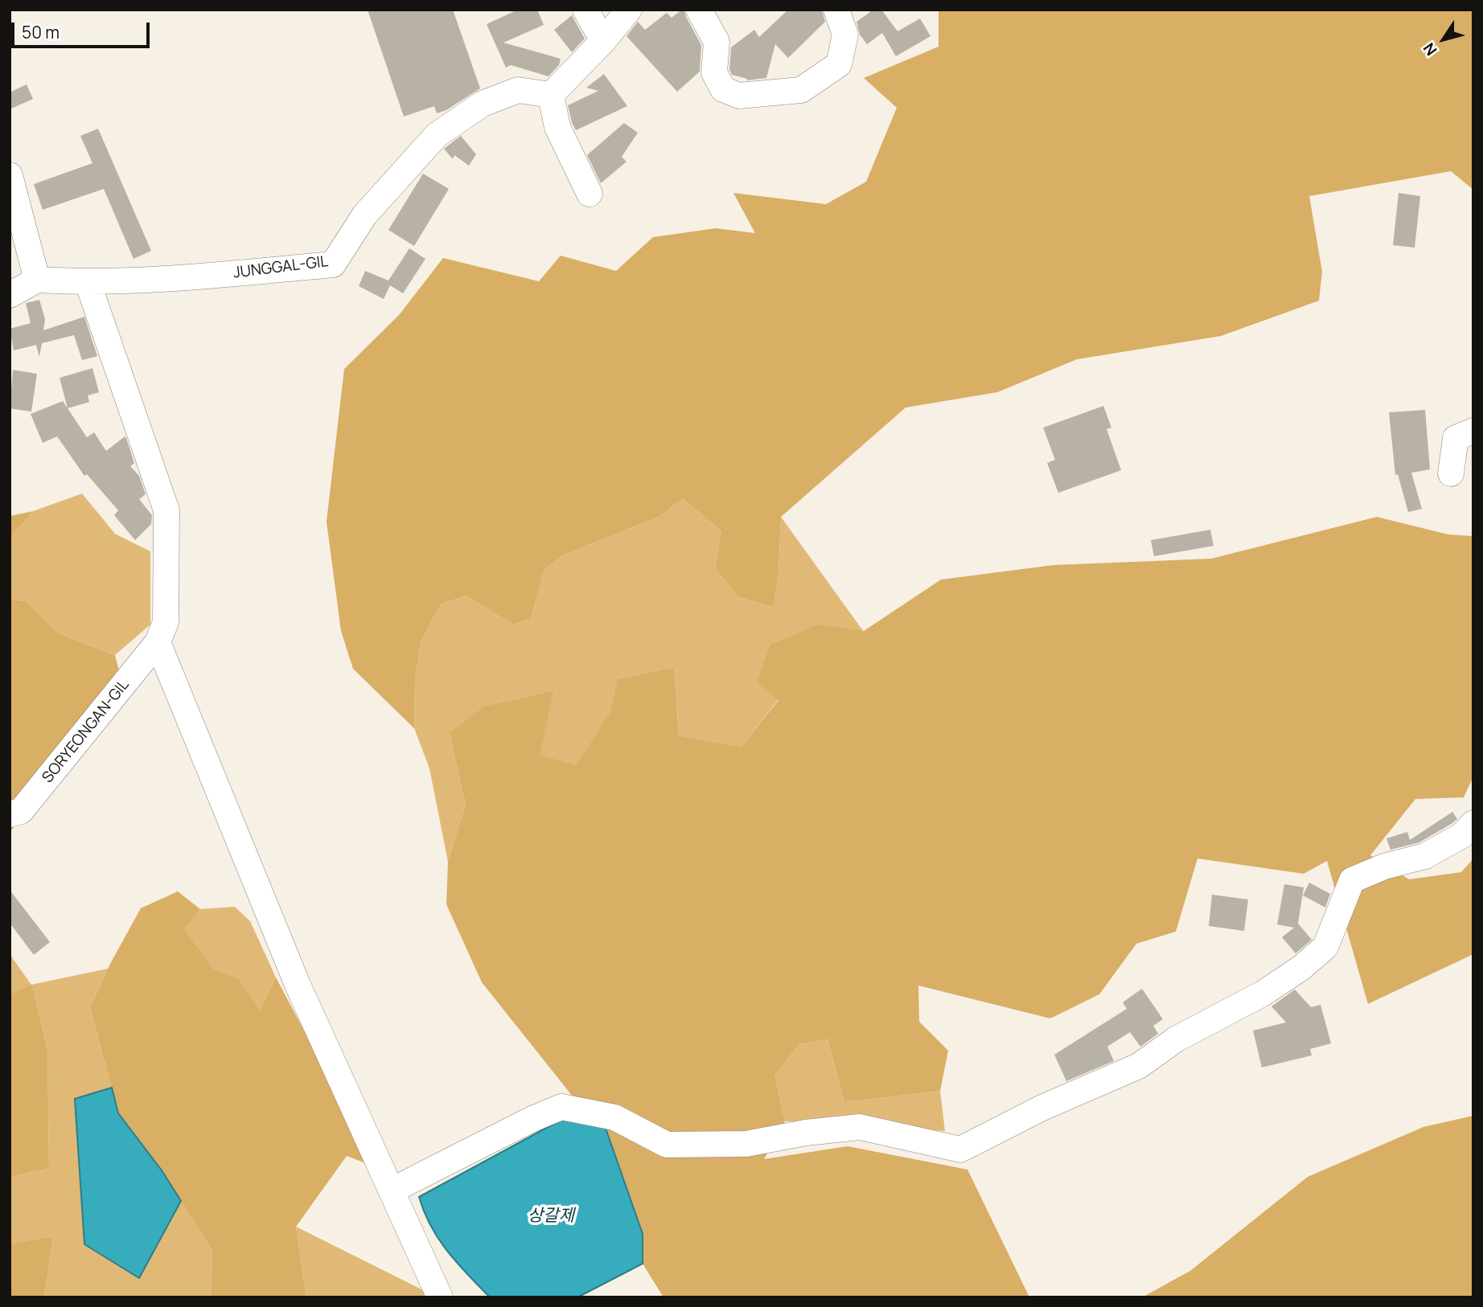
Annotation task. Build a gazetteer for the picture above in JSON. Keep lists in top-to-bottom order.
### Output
{
  "streets": {
    "street": ["JUNGGAL-GIL", "SORYEONGAN-GIL"]
  },
  "water": ["상갈제"],
  "scale_bar": "50 m",
  "north": "bottom left"
}
